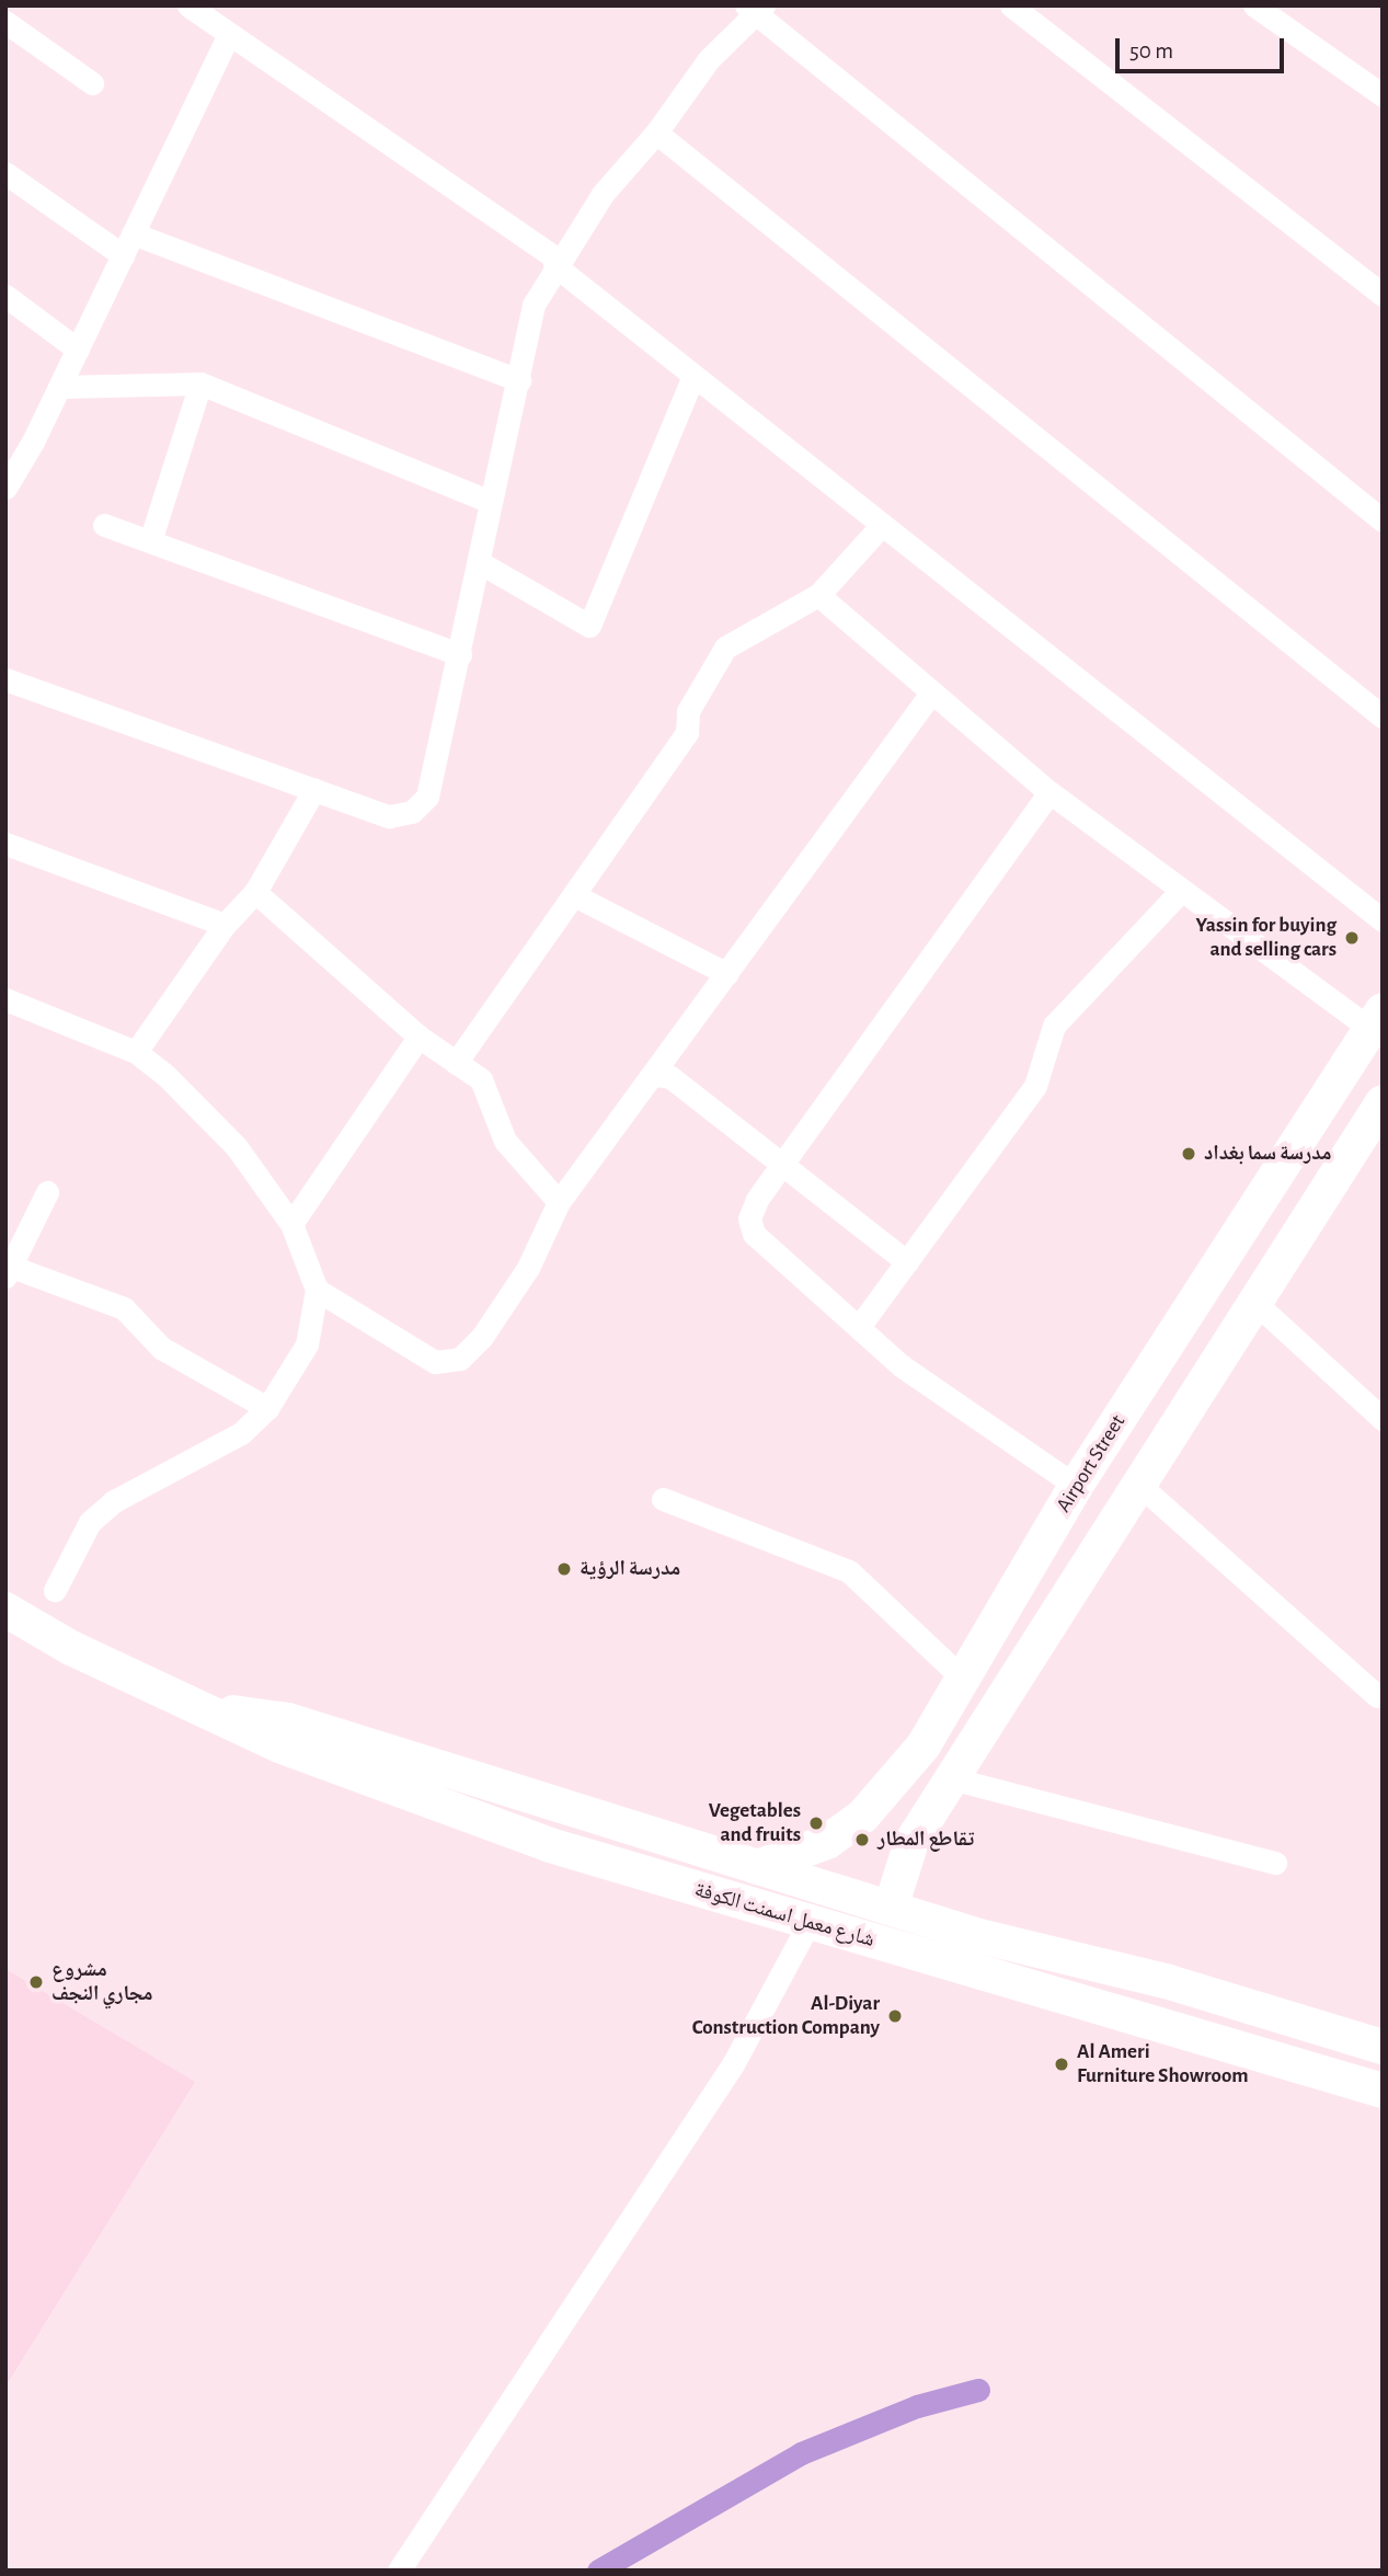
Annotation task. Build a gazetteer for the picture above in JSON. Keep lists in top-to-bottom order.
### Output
{
  "streets": {
    "main road": ["Airport Street", "شارع معمل اسمنت الكوفة"]
  },
  "crossings": [
    ["Airport Street", "شارع معمل اسمنت الكوفة"]
  ],
  "places": [
    "Yassin for buying and selling cars",
    "مدرسة سما بغداد",
    "مدرسة الرؤية",
    "Vegetables and fruits",
    "تقاطع المطار",
    "مشروع مجاري النجف",
    "Al-Diyar Construction Company",
    "Al Ameri Furniture Showroom"
  ],
  "scale_bar": "50 m"
}
